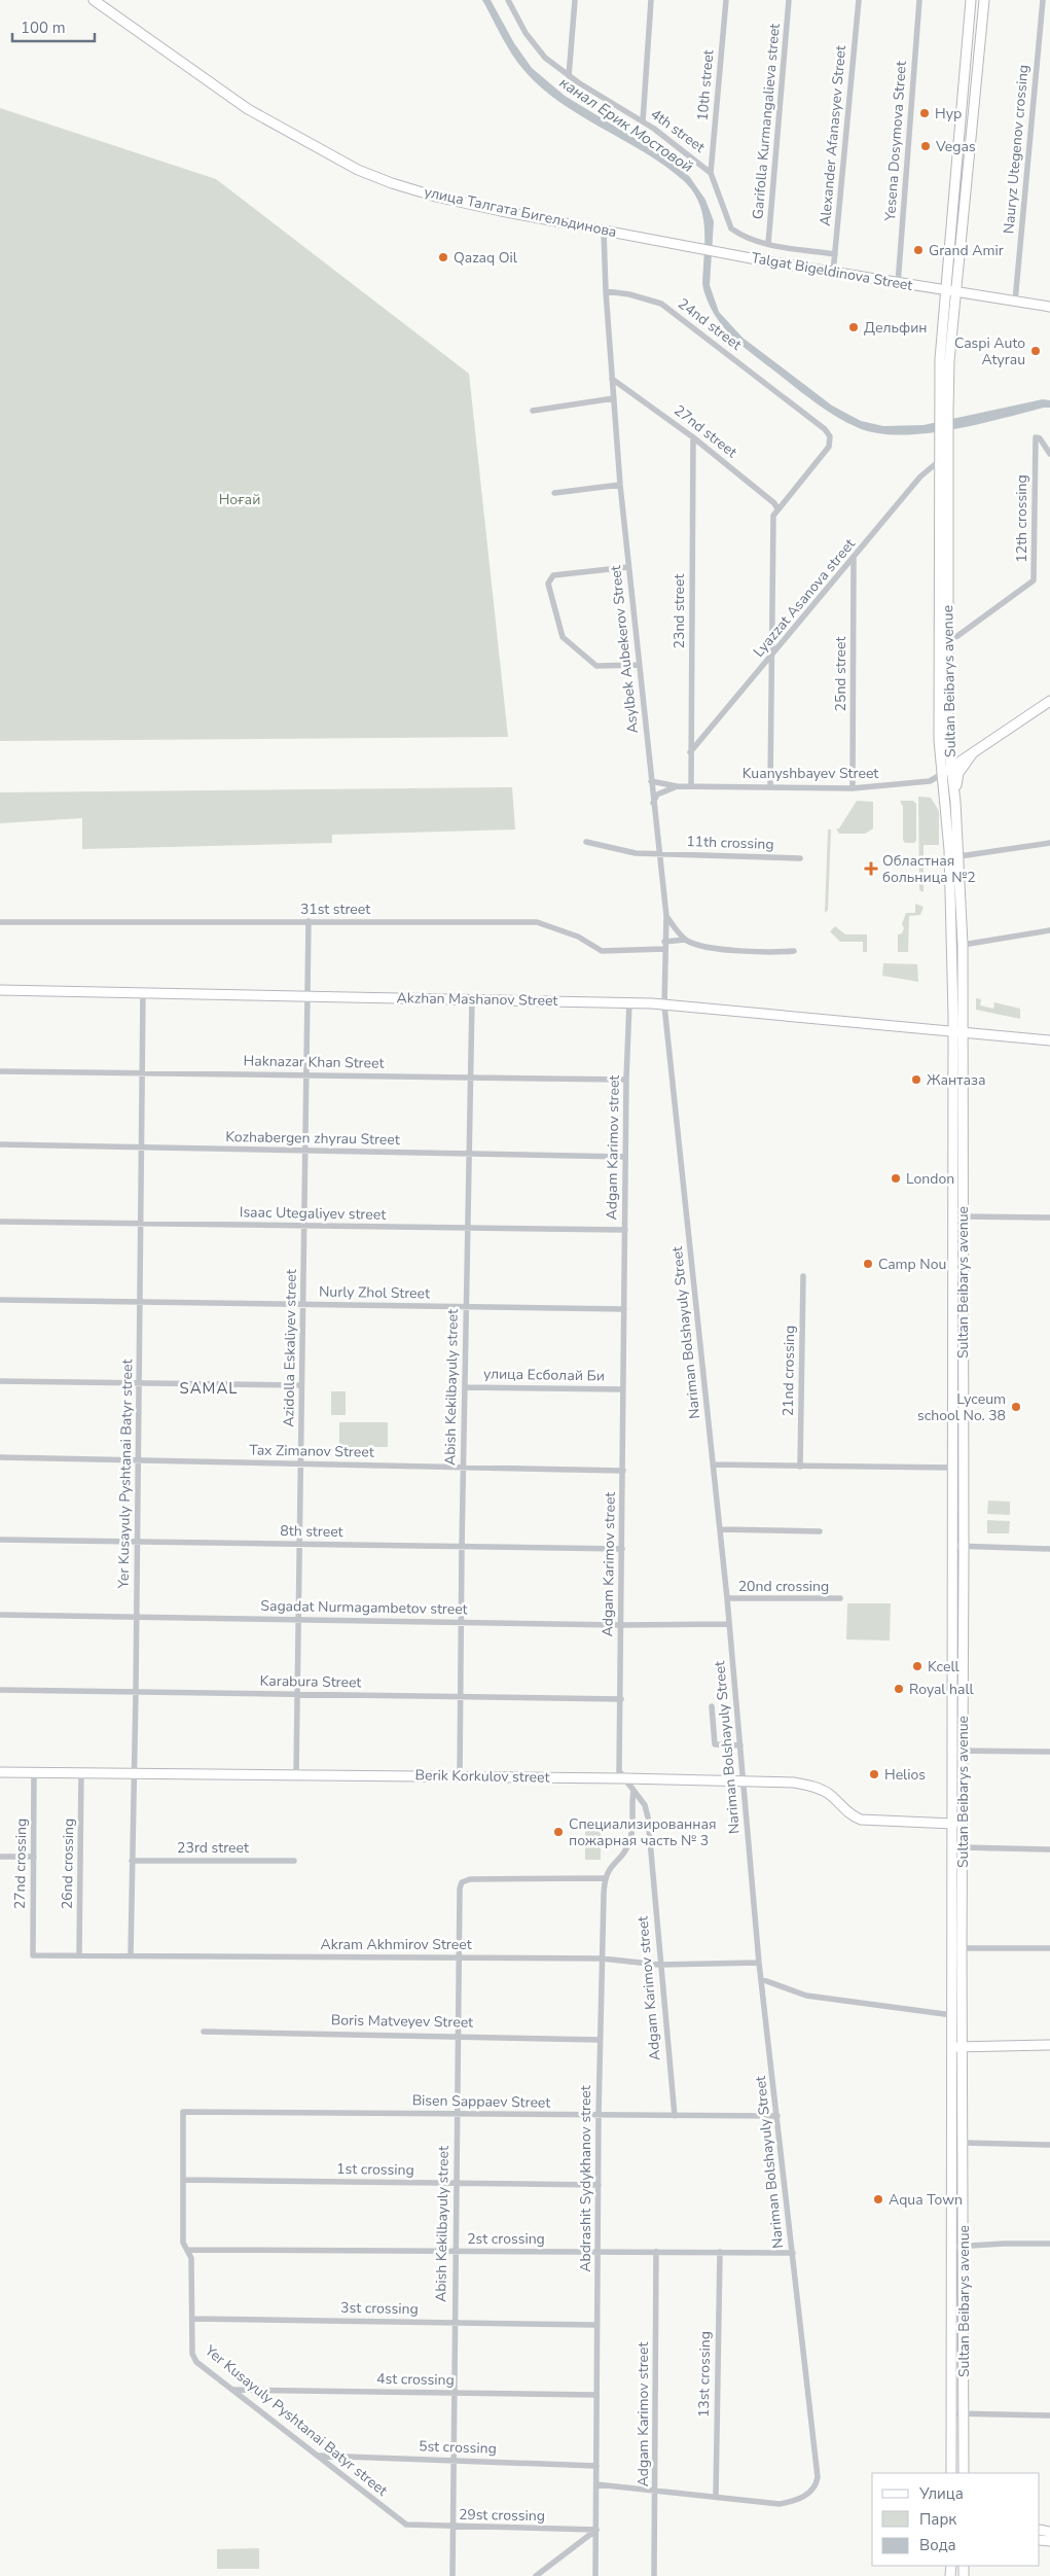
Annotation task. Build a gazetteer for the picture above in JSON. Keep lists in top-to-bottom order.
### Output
{
  "streets": {
    "main road": [
      "улица Талгата Бигельдинова",
      "Talgat Bigeldinova Street",
      "Sultan Beibarys avenue",
      "Akzhan Mashanov Street",
      "Berik Korkulov street"
    ],
    "street": [
      "10th street",
      "Garifolla Kurmangalieva street",
      "4th street",
      "Alexander Afanasyev Street",
      "Yesena Dosymova Street",
      "Nauryz Utegenov crossing",
      "24nd street",
      "27nd street",
      "12th crossing",
      "Lyazzat Asanova street",
      "23nd street",
      "Asylbek Aubekerov Street",
      "25nd street",
      "Kuanyshbayev Street",
      "11th crossing",
      "31st street",
      "Haknazar Khan Street",
      "Kozhabergen zhyrau Street",
      "Adgam Karimov street",
      "Isaac Utegaliyev street",
      "Nurly Zhol Street",
      "Nariman Bolshayuly Street",
      "Azidolla Eskaliyev street",
      "21nd crossing",
      "улица Есболай Би",
      "Abish Kekilbayuly street",
      "Tax Zimanov Street",
      "Yer Kusayuly Pyshtanai Batyr street",
      "8th street",
      "20nd crossing",
      "Sagadat Nurmagambetov street",
      "Karabura Street",
      "23rd street",
      "27nd crossing",
      "26nd crossing",
      "Akram Akhmirov Street",
      "Boris Matveyev Street",
      "Bisen Sappaev Street",
      "1st crossing",
      "Abdrashit Sydykhanov street",
      "2st crossing",
      "3st crossing",
      "13st crossing",
      "4st crossing",
      "5st crossing",
      "29st crossing"
    ]
  },
  "crossings": [
    ["10th street", "4th street"],
    ["Garifolla Kurmangalieva street", "4th street"],
    ["4th street", "Alexander Afanasyev Street"],
    ["Alexander Afanasyev Street", "Talgat Bigeldinova Street"],
    ["Yesena Dosymova Street", "Talgat Bigeldinova Street"],
    ["Nauryz Utegenov crossing", "Talgat Bigeldinova Street"],
    ["улица Талгата Бигельдинова", "Talgat Bigeldinova Street"],
    ["Talgat Bigeldinova Street", "Sultan Beibarys avenue"],
    ["24nd street", "27nd street"],
    ["24nd street", "Asylbek Aubekerov Street"],
    ["27nd street", "23nd street"],
    ["27nd street", "Asylbek Aubekerov Street"],
    ["12th crossing", "Sultan Beibarys avenue"],
    ["Lyazzat Asanova street", "23nd street"],
    ["Lyazzat Asanova street", "25nd street"],
    ["Lyazzat Asanova street", "Sultan Beibarys avenue"],
    ["23nd street", "Kuanyshbayev Street"],
    ["Asylbek Aubekerov Street", "Kuanyshbayev Street"],
    ["Asylbek Aubekerov Street", "11th crossing"],
    ["Asylbek Aubekerov Street", "31st street"],
    ["Asylbek Aubekerov Street", "Akzhan Mashanov Street"],
    ["Asylbek Aubekerov Street", "Nariman Bolshayuly Street"],
    ["25nd street", "Kuanyshbayev Street"],
    ["Sultan Beibarys avenue", "Kuanyshbayev Street"],
    ["Sultan Beibarys avenue", "Akzhan Mashanov Street"],
    ["Sultan Beibarys avenue", "Berik Korkulov street"],
    ["31st street", "Azidolla Eskaliyev street"],
    ["Akzhan Mashanov Street", "Adgam Karimov street"],
    ["Akzhan Mashanov Street", "Nariman Bolshayuly Street"],
    ["Akzhan Mashanov Street", "Azidolla Eskaliyev street"],
    ["Akzhan Mashanov Street", "Abish Kekilbayuly street"],
    ["Akzhan Mashanov Street", "Yer Kusayuly Pyshtanai Batyr street"],
    ["Haknazar Khan Street", "Adgam Karimov street"],
    ["Haknazar Khan Street", "Azidolla Eskaliyev street"],
    ["Haknazar Khan Street", "Abish Kekilbayuly street"],
    ["Haknazar Khan Street", "Yer Kusayuly Pyshtanai Batyr street"],
    ["Kozhabergen zhyrau Street", "Adgam Karimov street"],
    ["Kozhabergen zhyrau Street", "Azidolla Eskaliyev street"],
    ["Kozhabergen zhyrau Street", "Abish Kekilbayuly street"],
    ["Kozhabergen zhyrau Street", "Yer Kusayuly Pyshtanai Batyr street"],
    ["Adgam Karimov street", "Isaac Utegaliyev street"],
    ["Adgam Karimov street", "Nurly Zhol Street"],
    ["Adgam Karimov street", "улица Есболай Би"],
    ["Adgam Karimov street", "Tax Zimanov Street"],
    ["Adgam Karimov street", "8th street"],
    ["Adgam Karimov street", "Sagadat Nurmagambetov street"],
    ["Adgam Karimov street", "Karabura Street"],
    ["Adgam Karimov street", "Berik Korkulov street"],
    ["Adgam Karimov street", "Akram Akhmirov Street"],
    ["Adgam Karimov street", "Bisen Sappaev Street"],
    ["Adgam Karimov street", "2st crossing"],
    ["Isaac Utegaliyev street", "Azidolla Eskaliyev street"],
    ["Isaac Utegaliyev street", "Abish Kekilbayuly street"],
    ["Isaac Utegaliyev street", "Yer Kusayuly Pyshtanai Batyr street"],
    ["Nurly Zhol Street", "Azidolla Eskaliyev street"],
    ["Nurly Zhol Street", "Abish Kekilbayuly street"],
    ["Nurly Zhol Street", "Yer Kusayuly Pyshtanai Batyr street"],
    ["Nariman Bolshayuly Street", "20nd crossing"],
    ["Nariman Bolshayuly Street", "Sagadat Nurmagambetov street"],
    ["Nariman Bolshayuly Street", "Berik Korkulov street"],
    ["Nariman Bolshayuly Street", "Akram Akhmirov Street"],
    ["Nariman Bolshayuly Street", "Bisen Sappaev Street"],
    ["Nariman Bolshayuly Street", "2st crossing"],
    ["Nariman Bolshayuly Street", "13st crossing"],
    ["Azidolla Eskaliyev street", "Tax Zimanov Street"],
    ["Azidolla Eskaliyev street", "8th street"],
    ["Azidolla Eskaliyev street", "Sagadat Nurmagambetov street"],
    ["Azidolla Eskaliyev street", "Karabura Street"],
    ["Azidolla Eskaliyev street", "Berik Korkulov street"],
    ["улица Есболай Би", "Abish Kekilbayuly street"],
    ["Abish Kekilbayuly street", "Tax Zimanov Street"],
    ["Abish Kekilbayuly street", "8th street"],
    ["Abish Kekilbayuly street", "Sagadat Nurmagambetov street"],
    ["Abish Kekilbayuly street", "Karabura Street"],
    ["Abish Kekilbayuly street", "Berik Korkulov street"],
    ["Abish Kekilbayuly street", "Akram Akhmirov Street"],
    ["Abish Kekilbayuly street", "Boris Matveyev Street"],
    ["Abish Kekilbayuly street", "Bisen Sappaev Street"],
    ["Abish Kekilbayuly street", "1st crossing"],
    ["Abish Kekilbayuly street", "Abdrashit Sydykhanov street"],
    ["Abish Kekilbayuly street", "2st crossing"],
    ["Abish Kekilbayuly street", "3st crossing"],
    ["Abish Kekilbayuly street", "4st crossing"],
    ["Abish Kekilbayuly street", "5st crossing"],
    ["Abish Kekilbayuly street", "29st crossing"],
    ["Tax Zimanov Street", "Yer Kusayuly Pyshtanai Batyr street"],
    ["Yer Kusayuly Pyshtanai Batyr street", "8th street"],
    ["Yer Kusayuly Pyshtanai Batyr street", "Sagadat Nurmagambetov street"],
    ["Yer Kusayuly Pyshtanai Batyr street", "Karabura Street"],
    ["Yer Kusayuly Pyshtanai Batyr street", "Berik Korkulov street"],
    ["Yer Kusayuly Pyshtanai Batyr street", "23rd street"],
    ["Yer Kusayuly Pyshtanai Batyr street", "Akram Akhmirov Street"],
    ["Yer Kusayuly Pyshtanai Batyr street", "Bisen Sappaev Street"],
    ["Yer Kusayuly Pyshtanai Batyr street", "1st crossing"],
    ["Yer Kusayuly Pyshtanai Batyr street", "2st crossing"],
    ["Yer Kusayuly Pyshtanai Batyr street", "3st crossing"],
    ["Yer Kusayuly Pyshtanai Batyr street", "4st crossing"],
    ["Yer Kusayuly Pyshtanai Batyr street", "5st crossing"],
    ["Yer Kusayuly Pyshtanai Batyr street", "29st crossing"],
    ["Berik Korkulov street", "27nd crossing"],
    ["Berik Korkulov street", "26nd crossing"],
    ["27nd crossing", "Akram Akhmirov Street"],
    ["26nd crossing", "Akram Akhmirov Street"],
    ["Akram Akhmirov Street", "Abdrashit Sydykhanov street"],
    ["Boris Matveyev Street", "Abdrashit Sydykhanov street"],
    ["Bisen Sappaev Street", "Abdrashit Sydykhanov street"],
    ["1st crossing", "Abdrashit Sydykhanov street"],
    ["Abdrashit Sydykhanov street", "2st crossing"],
    ["Abdrashit Sydykhanov street", "3st crossing"],
    ["Abdrashit Sydykhanov street", "4st crossing"],
    ["Abdrashit Sydykhanov street", "5st crossing"],
    ["Abdrashit Sydykhanov street", "29st crossing"],
    ["2st crossing", "13st crossing"]
  ],
  "districts": ["SAMAL"],
  "water": ["канал Ерик Мостовой"],
  "parks": ["Ноғай"],
  "places": {
    "other": [
      "Нур",
      "Vegas",
      "Grand Amir",
      "Qazaq Oil",
      "Дельфин",
      "Caspi Auto Atyrau",
      "Жантаза",
      "London",
      "Camp Nou",
      "Lyceum school No. 38",
      "Kcell",
      "Royal hall",
      "Helios",
      "Специализированная пожарная часть № 3",
      "Aqua Town"
    ],
    "health": ["Областная больница №2"]
  },
  "legend": ["Улица", "Парк", "Вода"],
  "scale_bar": "100 m"
}
